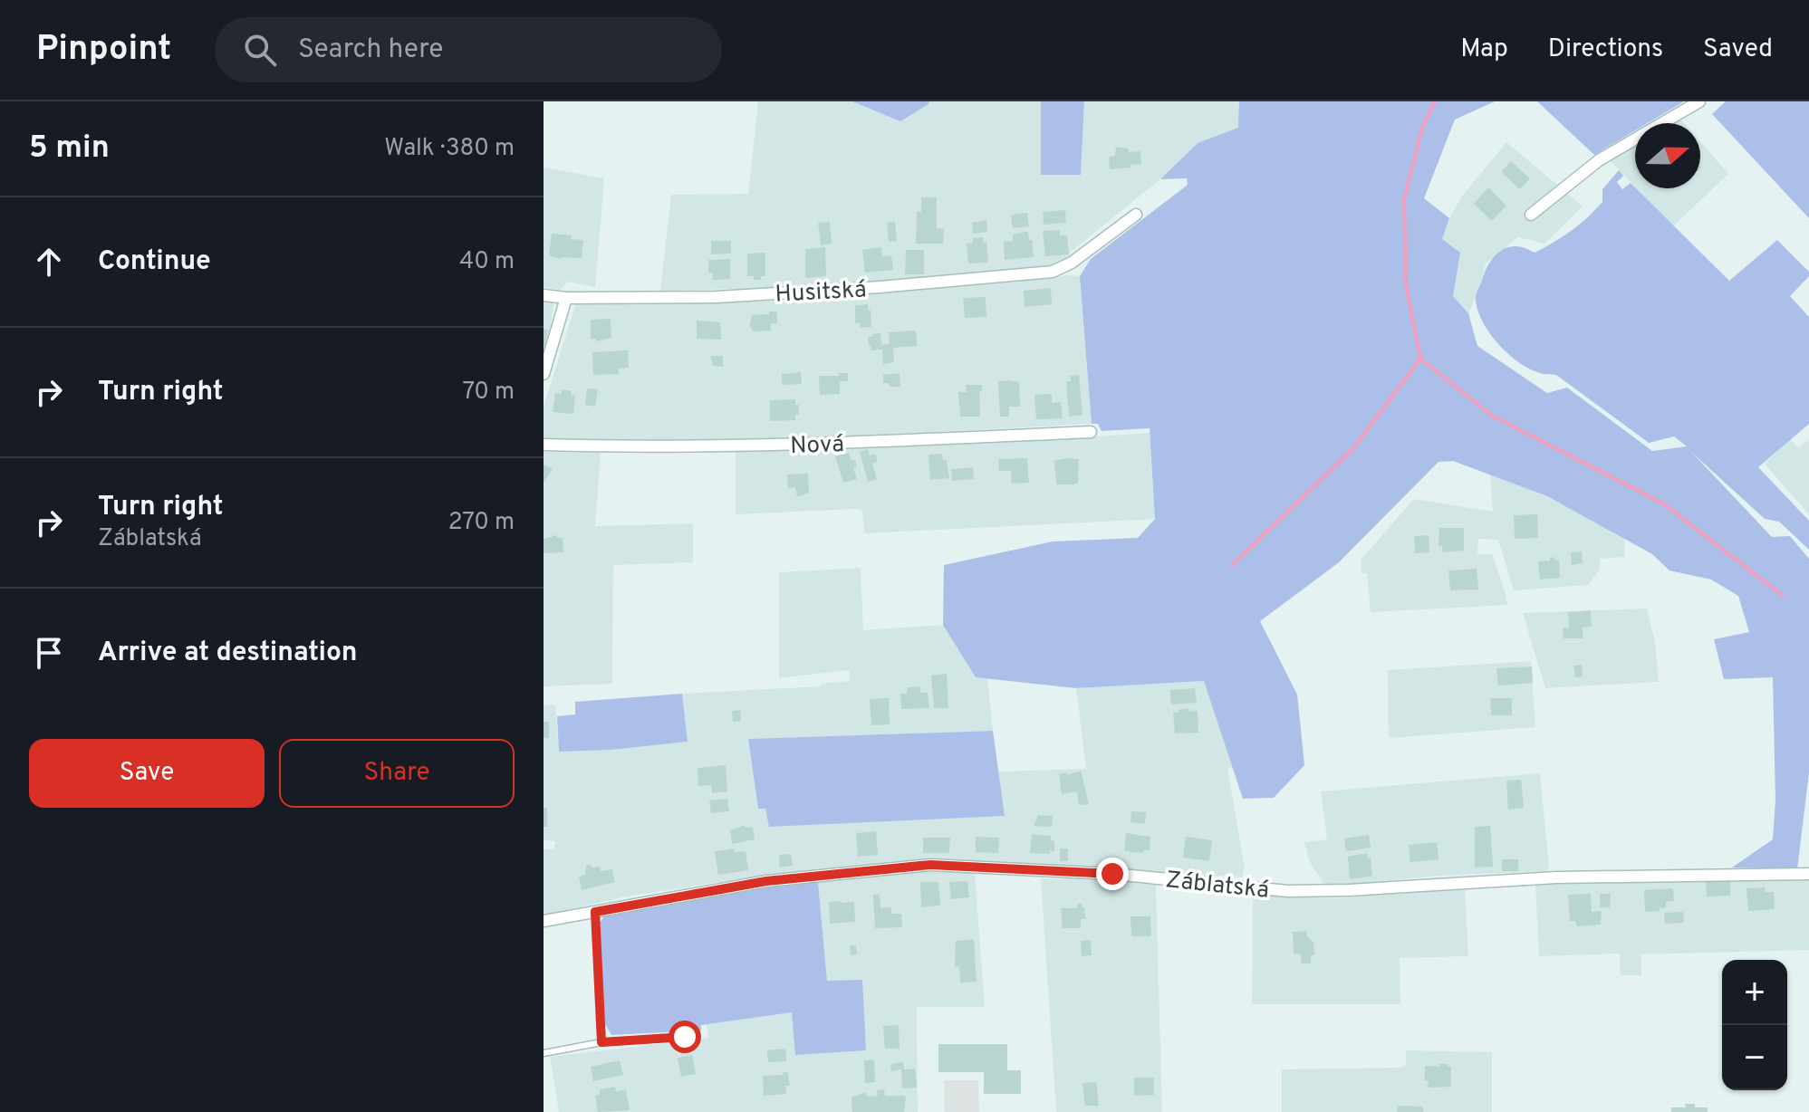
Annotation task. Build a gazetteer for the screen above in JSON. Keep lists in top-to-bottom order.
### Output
{
  "streets": {
    "street": ["Husitská", "Nová", "Záblatská"]
  },
  "north": "right",
  "page": {
    "header": "Pinpoint",
    "search": "Search here",
    "nav": ["Map", "Directions", "Saved"],
    "heading": ["5 min", "Walk · 380 m"],
    "list": [
      ["Continue", "40 m"],
      ["Turn right", "70 m"],
      ["Turn right", "Záblatská", "270 m"],
      "Arrive at destination"
    ],
    "buttons": ["Save", "Share"],
    "map_buttons": ["+", "−"]
  }
}
